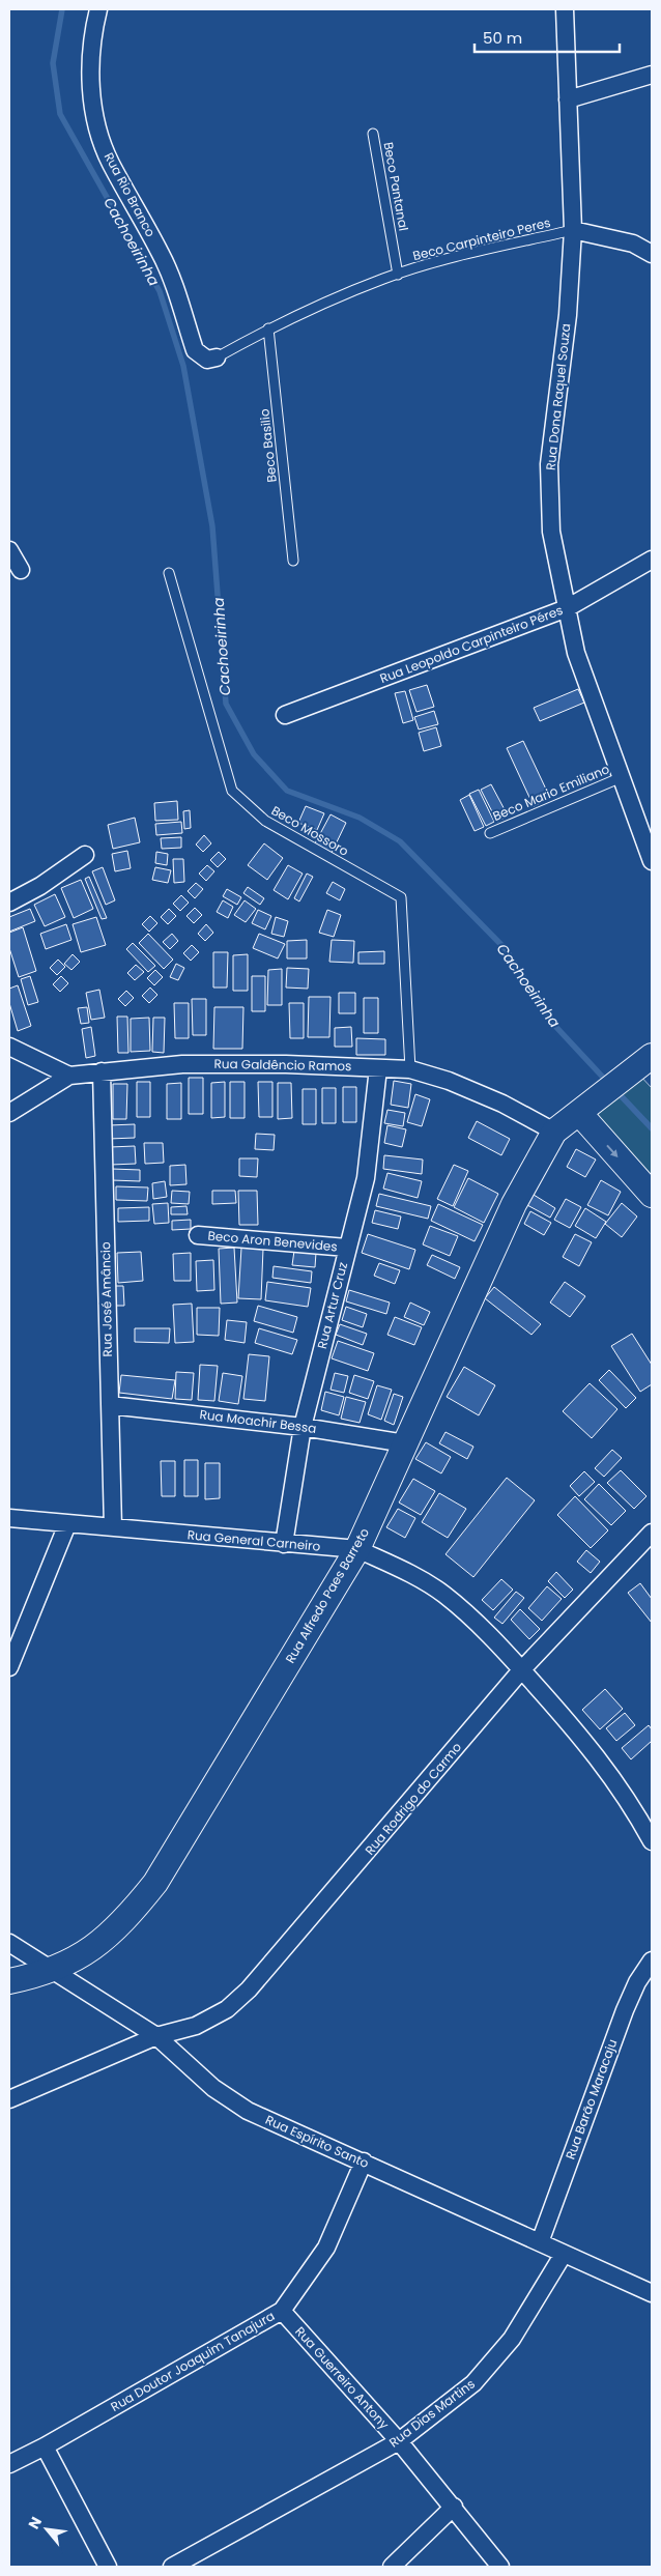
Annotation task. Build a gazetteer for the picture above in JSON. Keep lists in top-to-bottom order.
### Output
{
  "streets": {
    "street": [
      "Rua Rio Branco",
      "Rua Dona Raquel Souza",
      "Rua Leopoldo Carpinteiro Péres",
      "Rua Galdêncio Ramos",
      "Beco Aron Benevides",
      "Rua José Amâncio",
      "Rua Artur Cruz",
      "Rua Moachir Bessa",
      "Rua General Carneiro",
      "Rua Alfredo Paes Barreto",
      "Rua Rodrigo do Carmo",
      "Rua Barão Maracaju",
      "Rua Espírito Santo",
      "Rua Doutor Joaquim Tanajura",
      "Rua Guerreiro Antony",
      "Rua Dias Martins"
    ],
    "lane": [
      "Beco Pantanal",
      "Beco Carpinteiro Peres",
      "Beco Basilio",
      "Beco Mario Emiliano",
      "Beco Mossoro"
    ]
  },
  "crossings": [
    ["Beco Pantanal", "Beco Carpinteiro Peres"],
    ["Rua Rio Branco", "Beco Carpinteiro Peres"],
    ["Beco Carpinteiro Peres", "Rua Dona Raquel Souza"],
    ["Beco Carpinteiro Peres", "Beco Basilio"],
    ["Rua Dona Raquel Souza", "Rua Leopoldo Carpinteiro Péres"],
    ["Rua Dona Raquel Souza", "Beco Mario Emiliano"],
    ["Beco Mossoro", "Rua Galdêncio Ramos"],
    ["Rua Galdêncio Ramos", "Rua José Amâncio"],
    ["Rua Galdêncio Ramos", "Rua Artur Cruz"],
    ["Rua Galdêncio Ramos", "Rua Alfredo Paes Barreto"],
    ["Beco Aron Benevides", "Rua Artur Cruz"],
    ["Rua José Amâncio", "Rua Moachir Bessa"],
    ["Rua José Amâncio", "Rua General Carneiro"],
    ["Rua Artur Cruz", "Rua Moachir Bessa"],
    ["Rua Artur Cruz", "Rua General Carneiro"],
    ["Rua Moachir Bessa", "Rua Alfredo Paes Barreto"],
    ["Rua General Carneiro", "Rua Alfredo Paes Barreto"],
    ["Rua General Carneiro", "Rua Rodrigo do Carmo"],
    ["Rua Alfredo Paes Barreto", "Rua Espírito Santo"],
    ["Rua Rodrigo do Carmo", "Rua Espírito Santo"],
    ["Rua Barão Maracaju", "Rua Espírito Santo"],
    ["Rua Espírito Santo", "Rua Doutor Joaquim Tanajura"],
    ["Rua Espírito Santo", "Rua Dias Martins"],
    ["Rua Doutor Joaquim Tanajura", "Rua Guerreiro Antony"],
    ["Rua Guerreiro Antony", "Rua Dias Martins"]
  ],
  "water": ["Cachoeirinha"],
  "scale_bar": "50 m",
  "north": "top left"
}
